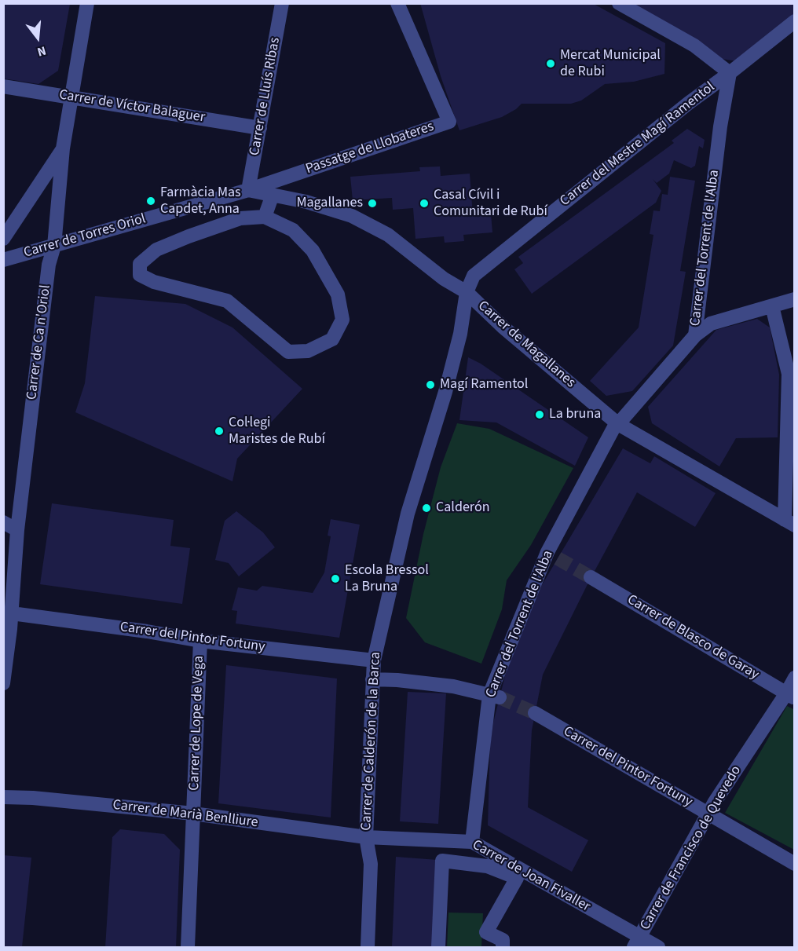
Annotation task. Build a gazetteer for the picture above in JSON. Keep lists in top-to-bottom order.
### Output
{
  "streets": {
    "street": [
      "Carrer de Lluís Ribas",
      "Carrer de Víctor Balaguer",
      "Carrer del Mestre Magí Ramentol",
      "Passatge de Llobateres",
      "Carrer de Torres Oriol",
      "Carrer del Torrent de l'Alba",
      "Carrer de Ca n'Oriol",
      "Carrer de Magallanes",
      "Carrer del Pintor Fortuny",
      "Carrer de Blasco de Garay",
      "Carrer de Lope de Vega",
      "Carrer de Calderón de la Barca",
      "Carrer de Marià Benlliure",
      "Carrer de Francisco de Quevedo",
      "Carrer de Joan Fivaller"
    ]
  },
  "crossings": [
    ["Carrer de Lluís Ribas", "Carrer de Víctor Balaguer"],
    ["Carrer de Lluís Ribas", "Passatge de Llobateres"],
    ["Carrer de Lluís Ribas", "Carrer de Torres Oriol"],
    ["Carrer de Lluís Ribas", "Carrer de Magallanes"],
    ["Carrer de Víctor Balaguer", "Carrer de Ca n'Oriol"],
    ["Carrer del Mestre Magí Ramentol", "Carrer del Torrent de l'Alba"],
    ["Carrer del Mestre Magí Ramentol", "Carrer de Magallanes"],
    ["Carrer del Mestre Magí Ramentol", "Carrer de Calderón de la Barca"],
    ["Passatge de Llobateres", "Carrer de Torres Oriol"],
    ["Passatge de Llobateres", "Carrer de Magallanes"],
    ["Carrer de Torres Oriol", "Carrer de Ca n'Oriol"],
    ["Carrer de Torres Oriol", "Carrer de Magallanes"],
    ["Carrer del Torrent de l'Alba", "Carrer de Magallanes"],
    ["Carrer del Torrent de l'Alba", "Carrer de Joan Fivaller"],
    ["Carrer de Ca n'Oriol", "Carrer del Pintor Fortuny"],
    ["Carrer de Magallanes", "Carrer de Calderón de la Barca"],
    ["Carrer del Pintor Fortuny", "Carrer de Lope de Vega"],
    ["Carrer del Pintor Fortuny", "Carrer de Calderón de la Barca"],
    ["Carrer del Pintor Fortuny", "Carrer de Francisco de Quevedo"],
    ["Carrer de Blasco de Garay", "Carrer de Francisco de Quevedo"],
    ["Carrer de Lope de Vega", "Carrer de Marià Benlliure"],
    ["Carrer de Calderón de la Barca", "Carrer de Marià Benlliure"],
    ["Carrer de Calderón de la Barca", "Carrer de Joan Fivaller"],
    ["Carrer de Marià Benlliure", "Carrer de Joan Fivaller"],
    ["Carrer de Francisco de Quevedo", "Carrer de Joan Fivaller"]
  ],
  "places": [
    "Mercat Municipal de Rubi",
    "Farmàcia Mas Capdet, Anna",
    "Magallanes",
    "Casal Cívil i Comunitari de Rubí",
    "Magí Ramentol",
    "La bruna",
    "Col·legi Maristes de Rubí",
    "Calderón",
    "Escola Bressol La Bruna"
  ],
  "north": "bottom"
}
